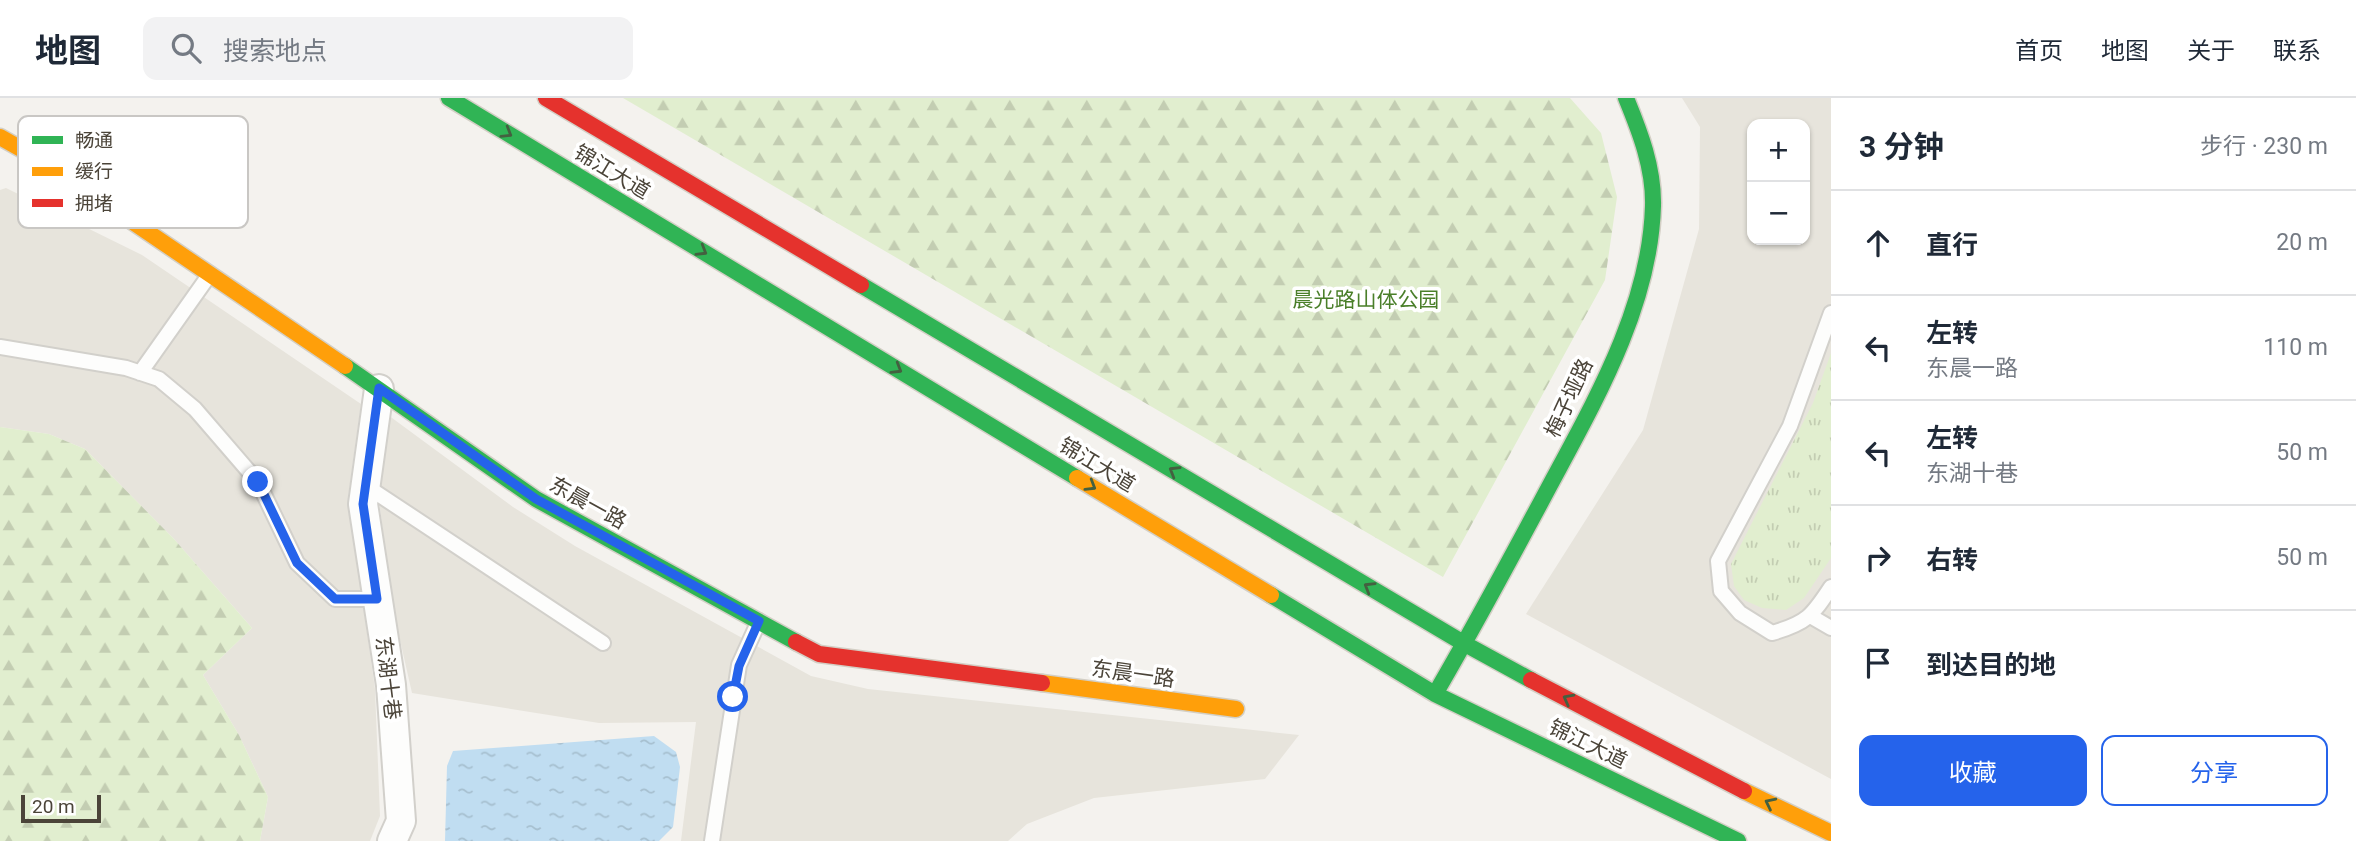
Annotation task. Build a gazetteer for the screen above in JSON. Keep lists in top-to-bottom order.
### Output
{
  "streets": {
    "main road": ["锦江大道", "梅子垭路", "东晨一路"],
    "street": ["东湖十巷"]
  },
  "crossings": [
    ["锦江大道", "梅子垭路"],
    ["东晨一路", "东湖十巷"]
  ],
  "parks": ["晨光路山体公园"],
  "legend": ["畅通", "缓行", "拥堵"],
  "scale_bar": "20 m",
  "page": {
    "header": "地图",
    "search": "搜索地点",
    "nav": [
      "首页",
      "地图",
      "关于",
      "联系"
    ],
    "heading": ["3 分钟", "步行 · 230 m"],
    "map_buttons": ["+", "−"],
    "list": [
      ["直行", "20 m"],
      ["左转", "东晨一路", "110 m"],
      ["左转", "东湖十巷", "50 m"],
      ["右转", "50 m"],
      "到达目的地"
    ],
    "buttons": ["收藏", "分享"],
    "scale": "20 m"
  }
}
